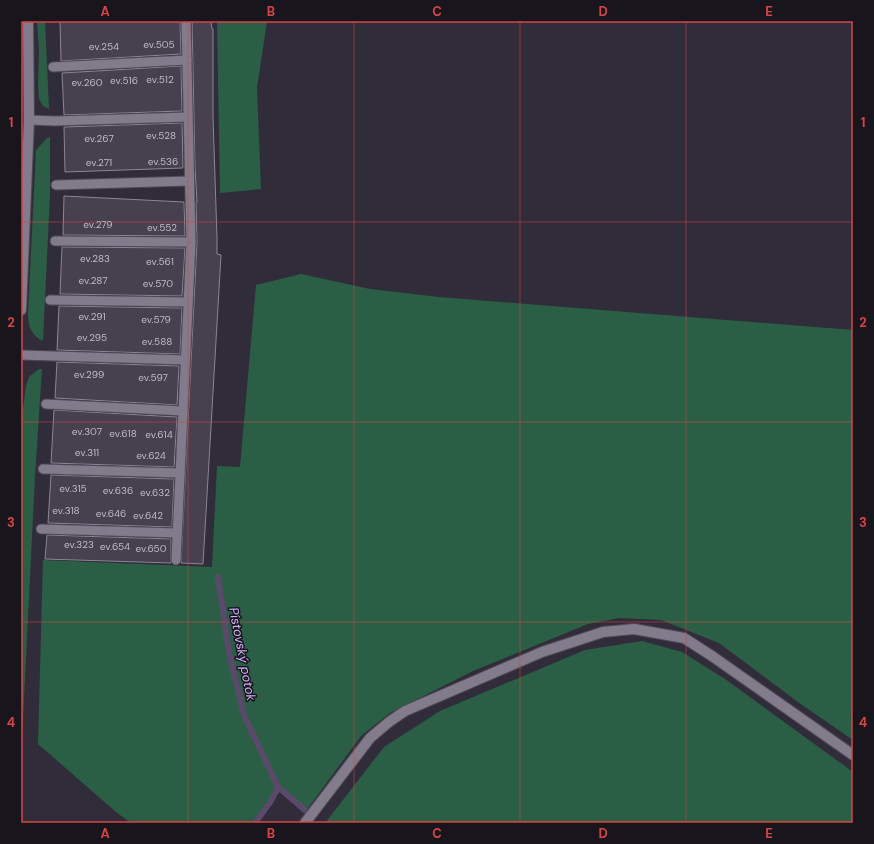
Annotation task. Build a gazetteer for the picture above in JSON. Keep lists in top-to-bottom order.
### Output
{
  "water": ["Pístovský potok"],
  "house_numbers": [
    "ev.505",
    "ev.254",
    "ev.512",
    "ev.516",
    "ev.260",
    "ev.528",
    "ev.267",
    "ev.536",
    "ev.271",
    "ev.279",
    "ev.552",
    "ev.283",
    "ev.561",
    "ev.287",
    "ev.570",
    "ev.291",
    "ev.579",
    "ev.295",
    "ev.588",
    "ev.299",
    "ev.597",
    "ev.307",
    "ev.618",
    "ev.614",
    "ev.311",
    "ev.624",
    "ev.315",
    "ev.636",
    "ev.632",
    "ev.318",
    "ev.646",
    "ev.642",
    "ev.323",
    "ev.654",
    "ev.650"
  ],
  "grid": {
    "columns": [
      "A",
      "B",
      "C",
      "D",
      "E"
    ],
    "rows": [
      "1",
      "2",
      "3",
      "4"
    ]
  }
}
